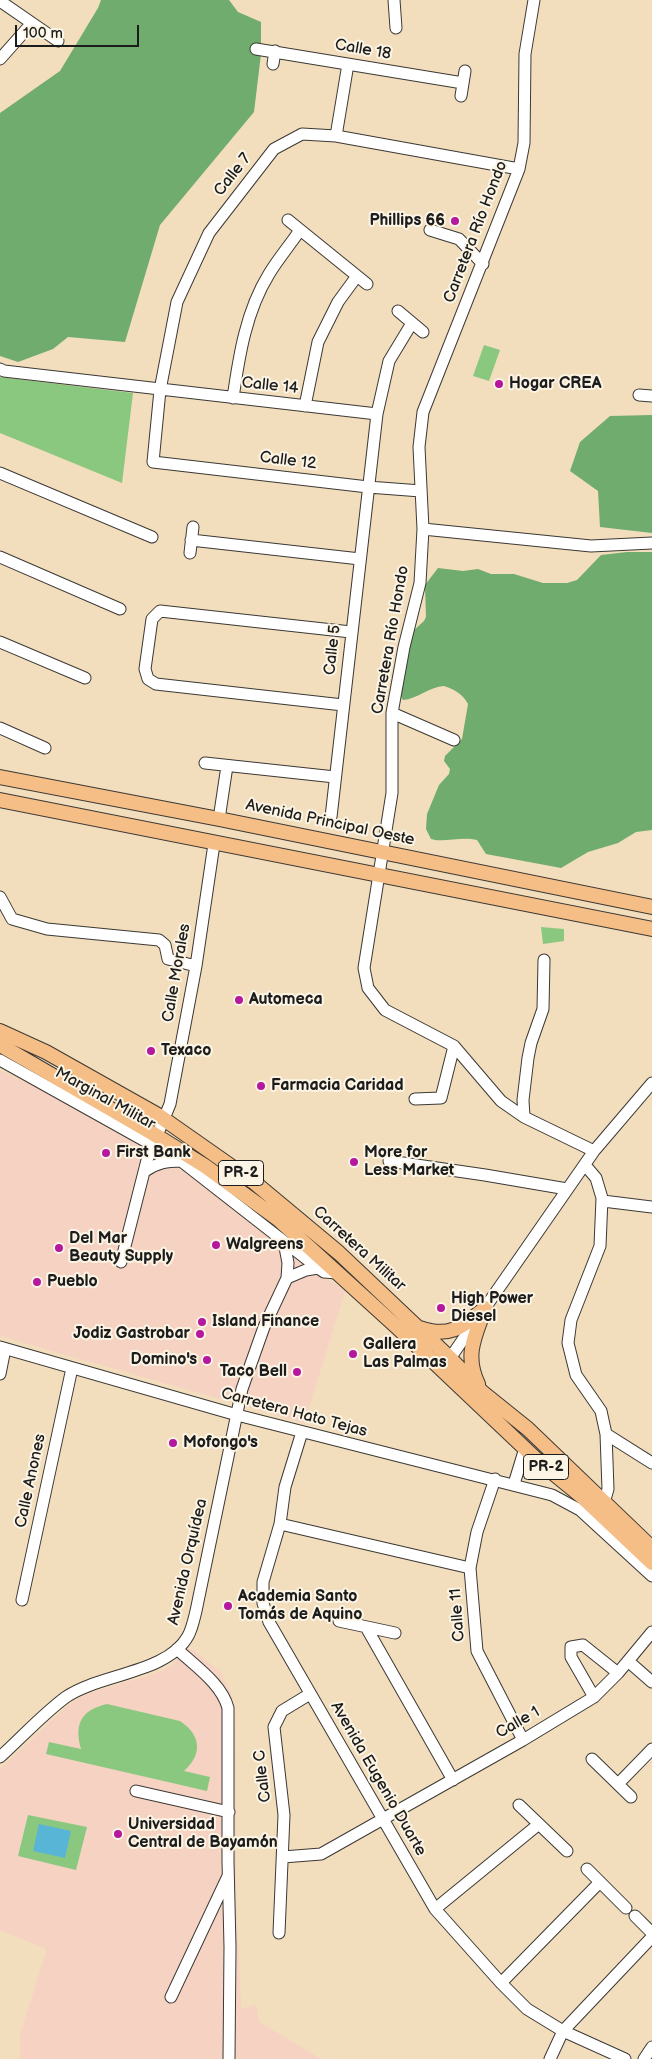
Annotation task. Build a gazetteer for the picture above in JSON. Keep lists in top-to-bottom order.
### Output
{
  "streets": {
    "main road": ["Avenida Principal Oeste", "PR-2", "Carretera Militar"],
    "street": [
      "Calle 18",
      "Calle 7",
      "Carretera Río Hondo",
      "Calle 14",
      "Calle 12",
      "Calle 5",
      "Calle Morales",
      "Marginal Militar",
      "Carretera Hato Tejas",
      "Calle Anones",
      "Avenida Orquídea",
      "Calle 11",
      "Calle 1",
      "Calle C",
      "Avenida Eugenio Duarte"
    ]
  },
  "crossings": [
    ["Calle 7", "Carretera Río Hondo"],
    ["Calle 7", "Calle 14"],
    ["Calle 7", "Calle 12"],
    ["Carretera Río Hondo", "Calle 12"],
    ["Carretera Río Hondo", "Avenida Principal Oeste"],
    ["Calle 14", "Calle 5"],
    ["Calle 12", "Calle 5"],
    ["Calle Morales", "Marginal Militar"],
    ["Calle Morales", "Carretera Militar"],
    ["Marginal Militar", "Carretera Militar"],
    ["Carretera Hato Tejas", "Calle Anones"],
    ["Carretera Hato Tejas", "Avenida Orquídea"],
    ["Carretera Hato Tejas", "Calle 11"],
    ["Carretera Hato Tejas", "Avenida Eugenio Duarte"],
    ["Calle 11", "Calle 1"],
    ["Calle 1", "Calle C"],
    ["Calle 1", "Avenida Eugenio Duarte"],
    ["Calle C", "Avenida Eugenio Duarte"]
  ],
  "places": [
    "Phillips 66",
    "Hogar CREA",
    "Automeca",
    "Texaco",
    "Farmacia Caridad",
    "First Bank",
    "More for Less Market",
    "Walgreens",
    "Del Mar Beauty Supply",
    "Pueblo",
    "High Power Diesel",
    "Island Finance",
    "Jodiz Gastrobar",
    "Gallera Las Palmas",
    "Domino's",
    "Taco Bell",
    "Mofongo's",
    "Academia Santo Tomás de Aquino",
    "Universidad Central de Bayamón"
  ],
  "scale_bar": "100 m"
}
